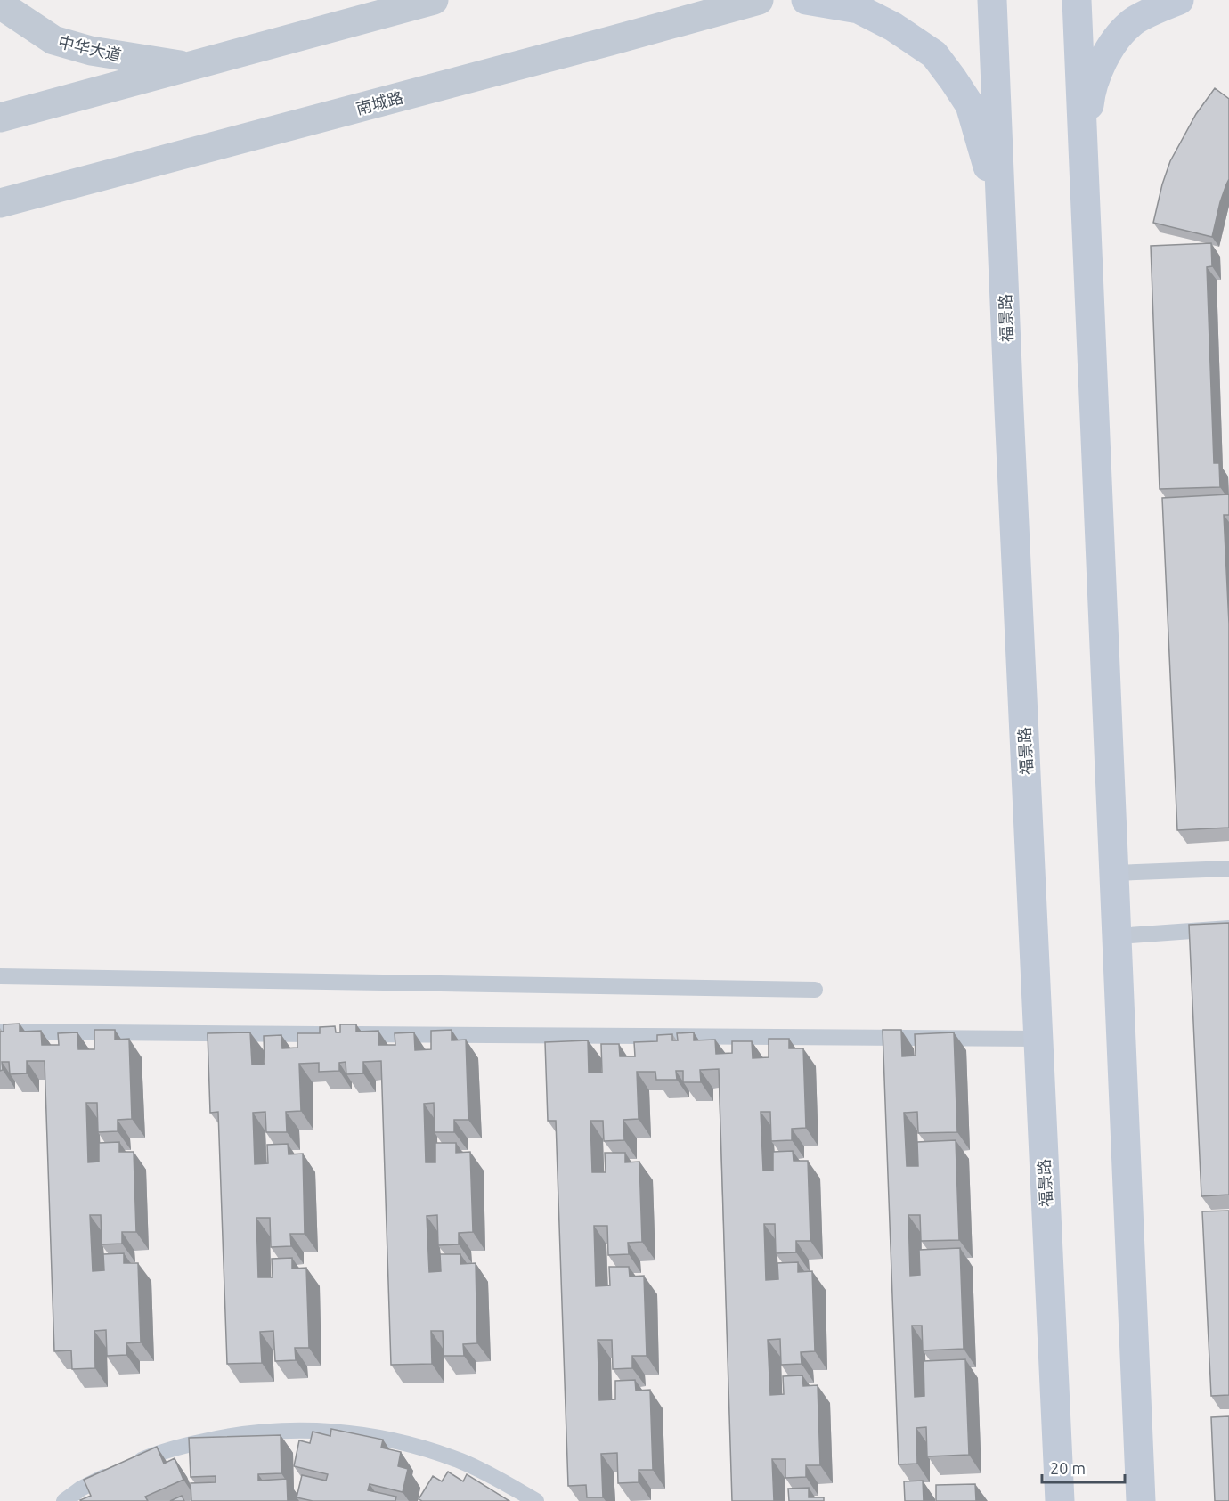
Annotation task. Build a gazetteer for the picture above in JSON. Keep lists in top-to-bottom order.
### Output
{
  "streets": {
    "main road": ["福景路"],
    "street": ["中华大道", "南城路"]
  },
  "scale_bar": "20 m"
}
